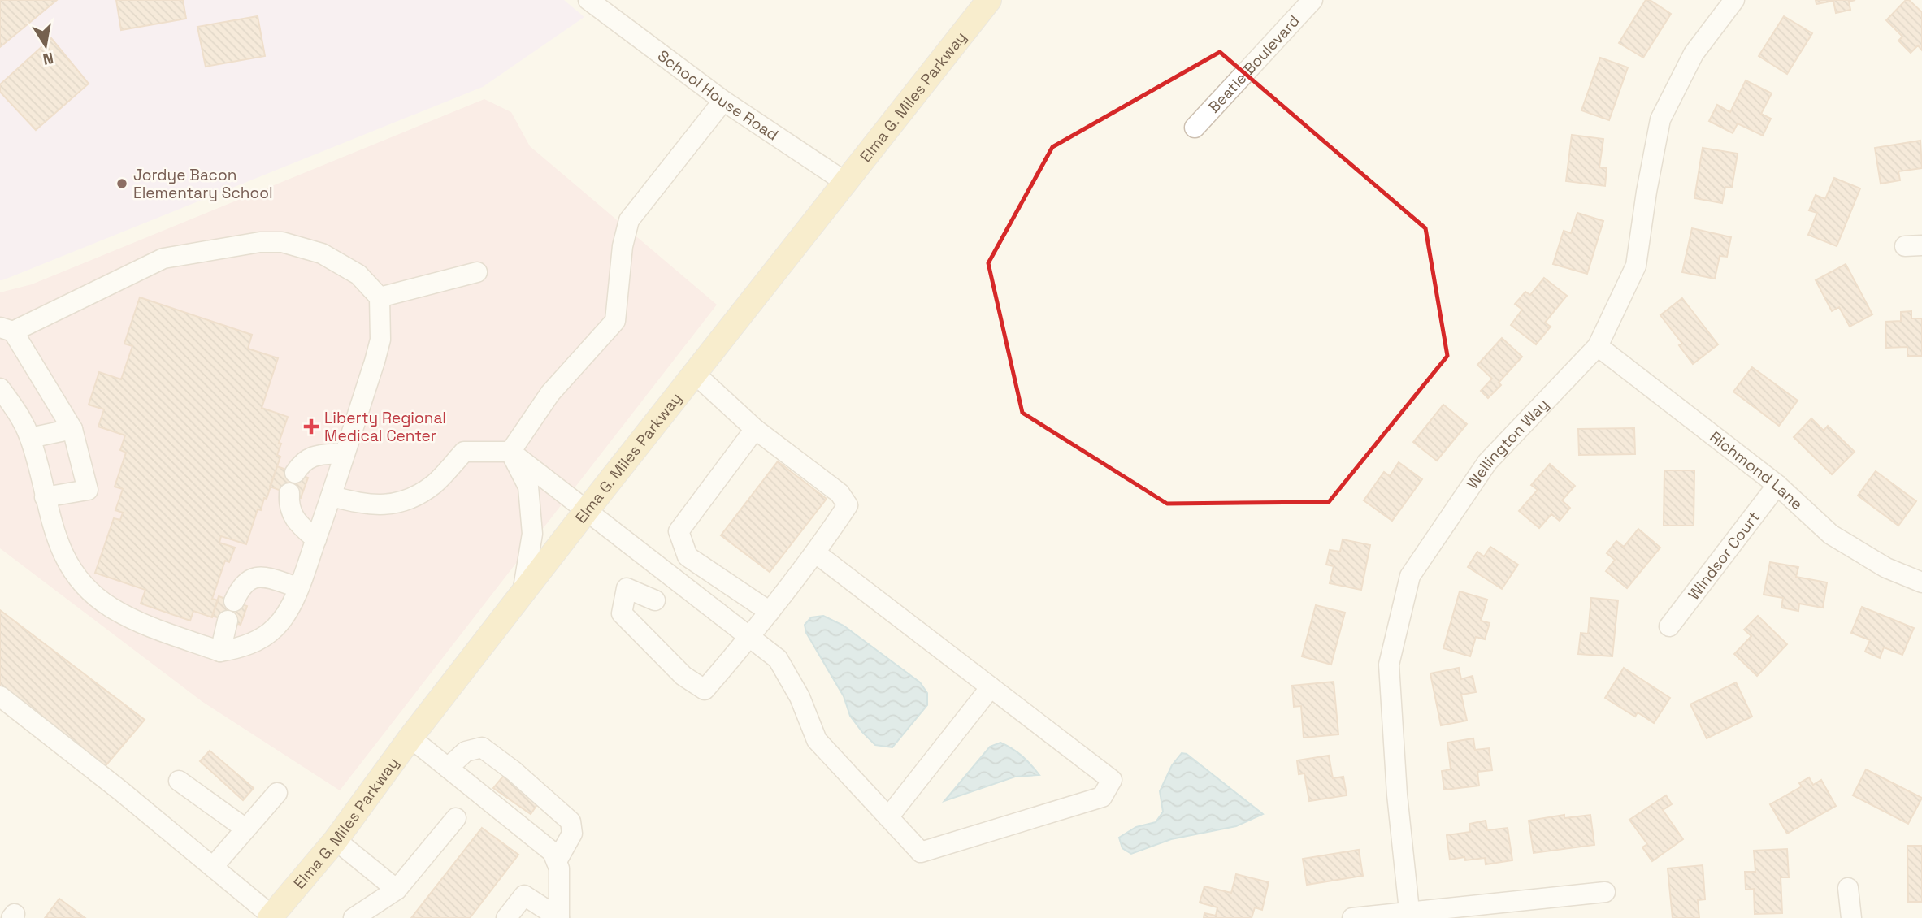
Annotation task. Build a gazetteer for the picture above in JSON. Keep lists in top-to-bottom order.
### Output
{
  "streets": {
    "main road": ["Elma G. Miles Parkway"],
    "street": [
      "Beatie Boulevard",
      "School House Road",
      "Wellington Way",
      "Richmond Lane",
      "Windsor Court"
    ]
  },
  "crossings": [
    ["School House Road", "Elma G. Miles Parkway"],
    ["Wellington Way", "Richmond Lane"],
    ["Richmond Lane", "Windsor Court"]
  ],
  "places": {
    "other": ["Jordye Bacon Elementary School"],
    "health": ["Liberty Regional Medical Center"]
  },
  "north": "bottom"
}
